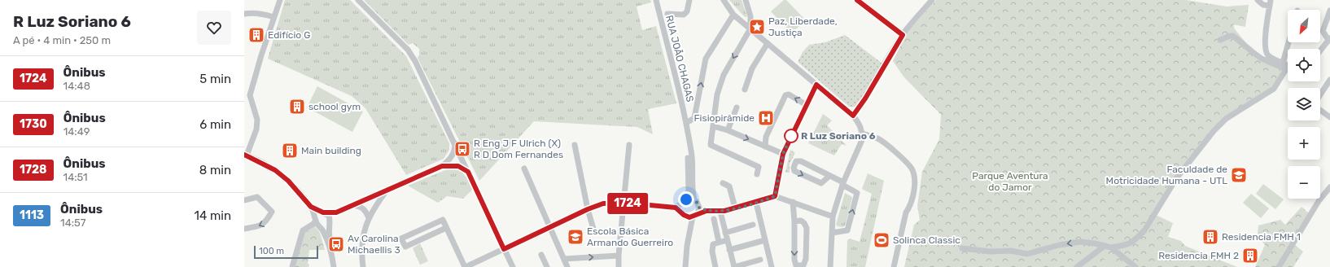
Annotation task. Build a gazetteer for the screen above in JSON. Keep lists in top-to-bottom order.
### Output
{
  "streets": {
    "street": ["RUA JOÃO CHAGAS"]
  },
  "parks": ["Parque Aventura do Jamor"],
  "places": {
    "place": ["Paz, Liberdade, Justiça"],
    "building": [
      "Edifício G",
      "school gym",
      "Main building",
      "Residencia FMH 1",
      "Residencia FMH 2"
    ],
    "hospital": ["Fisiopirâmide"],
    "other": ["R Luz Soriano 6"],
    "bus stop": ["R Eng J F Ulrich (X) R D Dom Fernandes", "Av Carolina Michaellis 3"],
    "school or university": ["Faculdade de Motricidade Humana - UTL", "Escola Básica Armando Guerreiro"],
    "sports": ["Solinca Classic"]
  },
  "lines": ["bus line 1724"],
  "scale_bar": "100 m",
  "north": "bottom left",
  "page": {
    "heading": ["R Luz Soriano 6", "A pé · 4 min · 250 m"],
    "on_map": "1724",
    "map_buttons": ["+", "−"],
    "list": [
      {
        "mark": "1724",
        "name": "Ônibus",
        "note": "14:48",
        "value": "5 min"
      },
      {
        "mark": "1730",
        "name": "Ônibus",
        "note": "14:49",
        "value": "6 min"
      },
      {
        "mark": "1728",
        "name": "Ônibus",
        "note": "14:51",
        "value": "8 min"
      },
      {
        "mark": "1113",
        "name": "Ônibus",
        "note": "14:57",
        "value": "14 min"
      }
    ],
    "scale": "100 m"
  }
}
